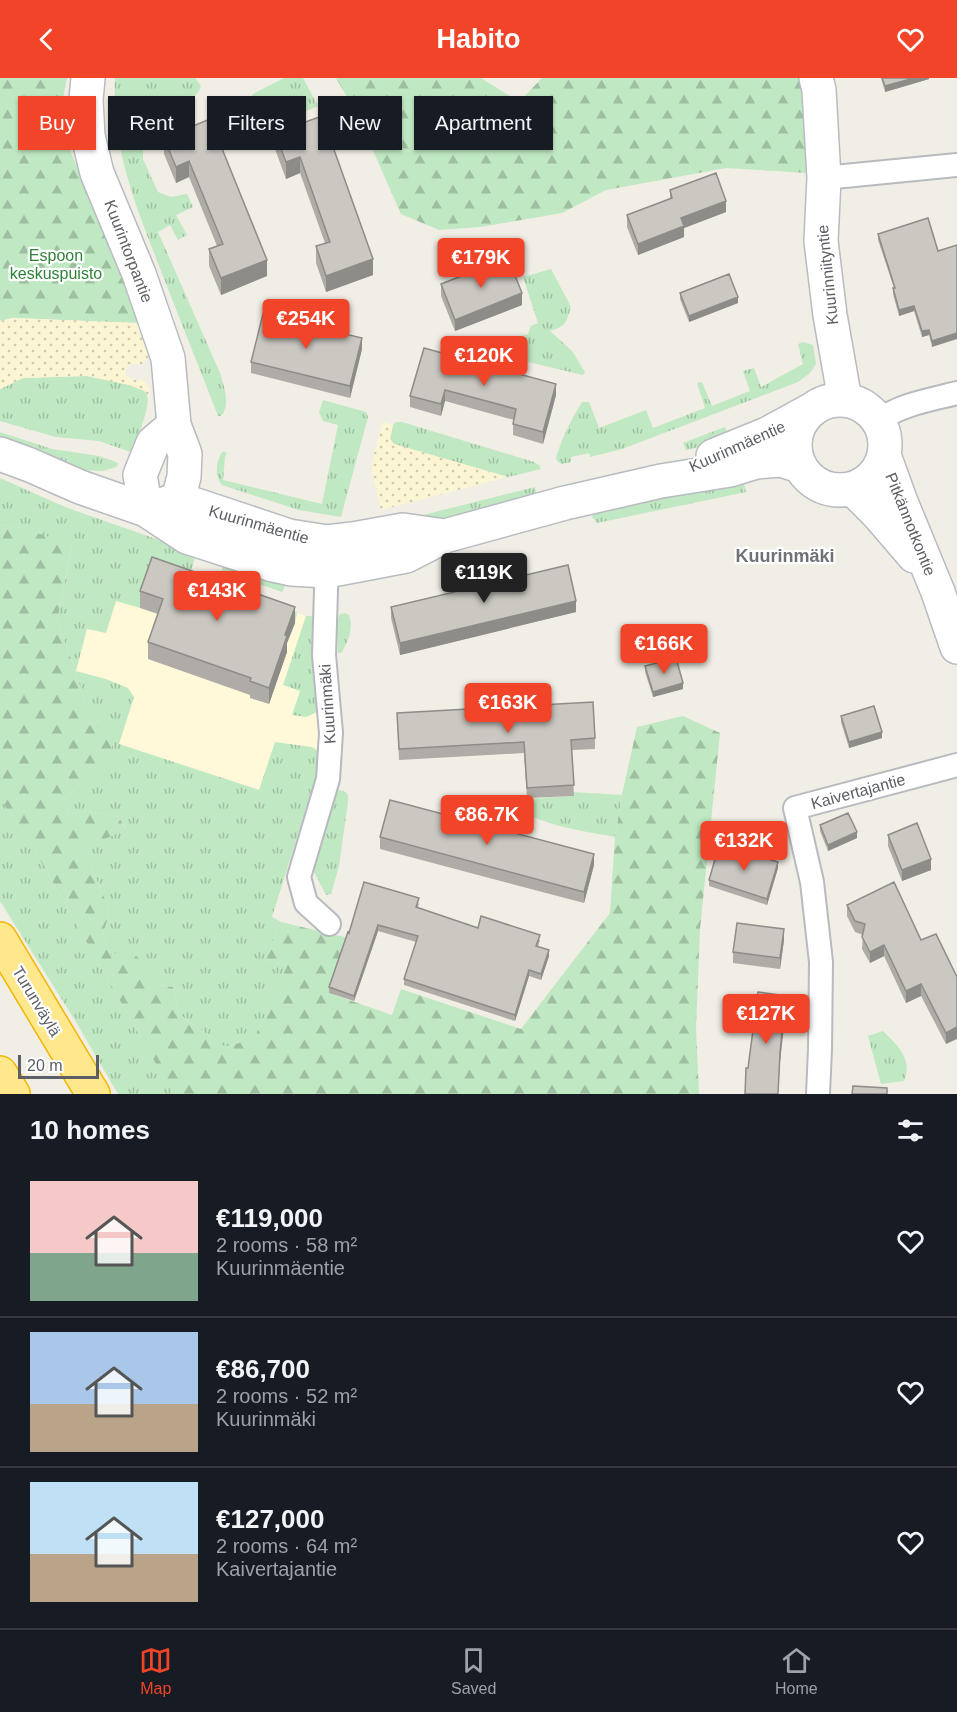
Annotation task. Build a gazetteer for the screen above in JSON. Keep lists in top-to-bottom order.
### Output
{
  "streets": {
    "highway": ["Turunväylä"],
    "street": [
      "Kuurintorpantie",
      "Kuurinniityntie",
      "Kuurinmäentie",
      "Pitkännotkontie",
      "Kuurinmäki",
      "Kaivertajantie"
    ]
  },
  "crossings": [
    ["Kuurintorpantie", "Kuurinmäentie"],
    ["Kuurinniityntie", "Kuurinmäentie"],
    ["Kuurinniityntie", "Pitkännotkontie"],
    ["Kuurinmäentie", "Pitkännotkontie"],
    ["Kuurinmäentie", "Kuurinmäki"]
  ],
  "districts": ["Kuurinmäki"],
  "parks": ["Espoon keskuspuisto"],
  "scale_bar": "20 m",
  "page": {
    "header": "Habito",
    "chip": [
      "Buy",
      "Rent",
      "Filters",
      "New",
      "Apartment"
    ],
    "price": [
      "€179K",
      "€254K",
      "€120K",
      "€119K",
      "€143K",
      "€166K",
      "€163K",
      "€86.7K",
      "€132K",
      "€127K"
    ],
    "scale": "20 m",
    "heading": "10 homes",
    "list": [
      {
        "name": "€119,000",
        "note": "2 rooms · 58 m² · Kuurinmäentie"
      },
      {
        "name": "€86,700",
        "note": "2 rooms · 52 m² · Kuurinmäki"
      },
      {
        "name": "€127,000",
        "note": "2 rooms · 64 m² · Kaivertajantie"
      }
    ],
    "tabs": ["Map", "Saved", "Home"]
  }
}
